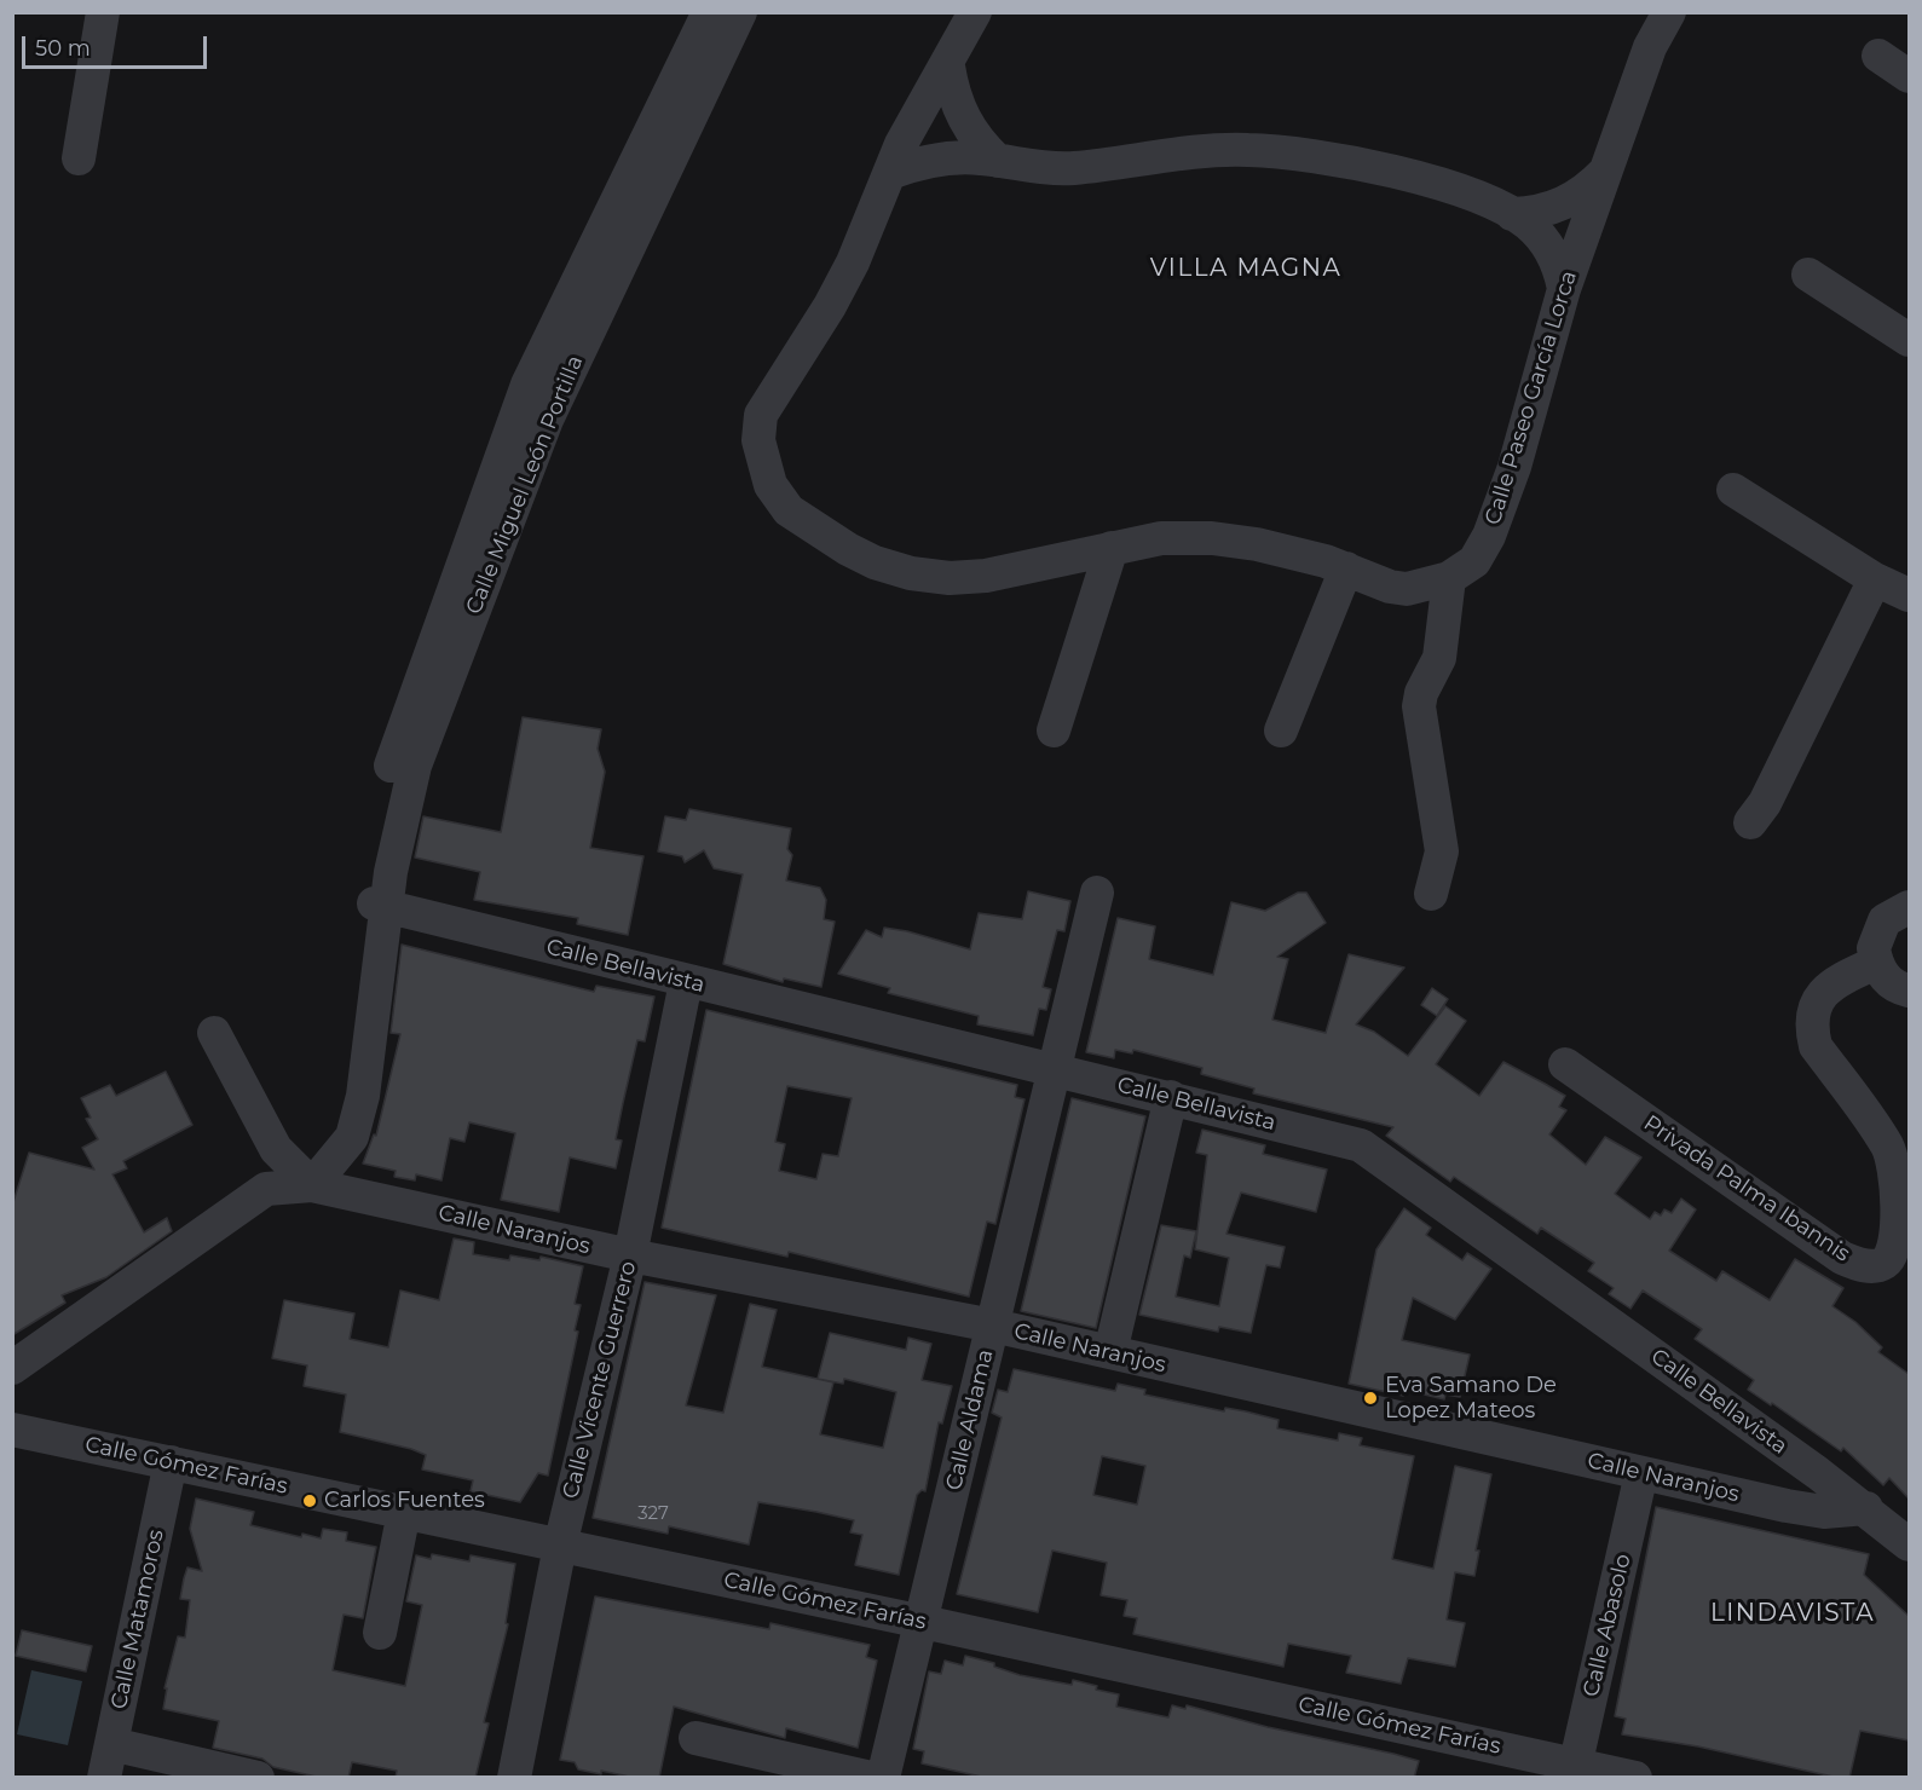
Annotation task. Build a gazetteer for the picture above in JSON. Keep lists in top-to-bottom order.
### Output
{
  "streets": {
    "street": [
      "Calle Paseo García Lorca",
      "Calle Miguel León Portilla",
      "Calle Bellavista",
      "Privada Palma Ibannis",
      "Calle Naranjos",
      "Calle Vicente Guerrero",
      "Calle Aldama",
      "Calle Gómez Farías",
      "Calle Matamoros",
      "Calle Abasolo"
    ]
  },
  "crossings": [
    ["Calle Miguel León Portilla", "Calle Bellavista"],
    ["Calle Miguel León Portilla", "Calle Naranjos"],
    ["Calle Bellavista", "Calle Naranjos"],
    ["Calle Bellavista", "Calle Vicente Guerrero"],
    ["Calle Bellavista", "Calle Aldama"],
    ["Calle Naranjos", "Calle Vicente Guerrero"],
    ["Calle Naranjos", "Calle Aldama"],
    ["Calle Naranjos", "Calle Abasolo"],
    ["Calle Vicente Guerrero", "Calle Gómez Farías"],
    ["Calle Aldama", "Calle Gómez Farías"],
    ["Calle Gómez Farías", "Calle Matamoros"],
    ["Calle Gómez Farías", "Calle Abasolo"]
  ],
  "districts": ["VILLA MAGNA", "LINDAVISTA"],
  "places": ["Eva Samano De Lopez Mateos", "Carlos Fuentes"],
  "house_numbers": ["327"],
  "scale_bar": "50 m"
}
